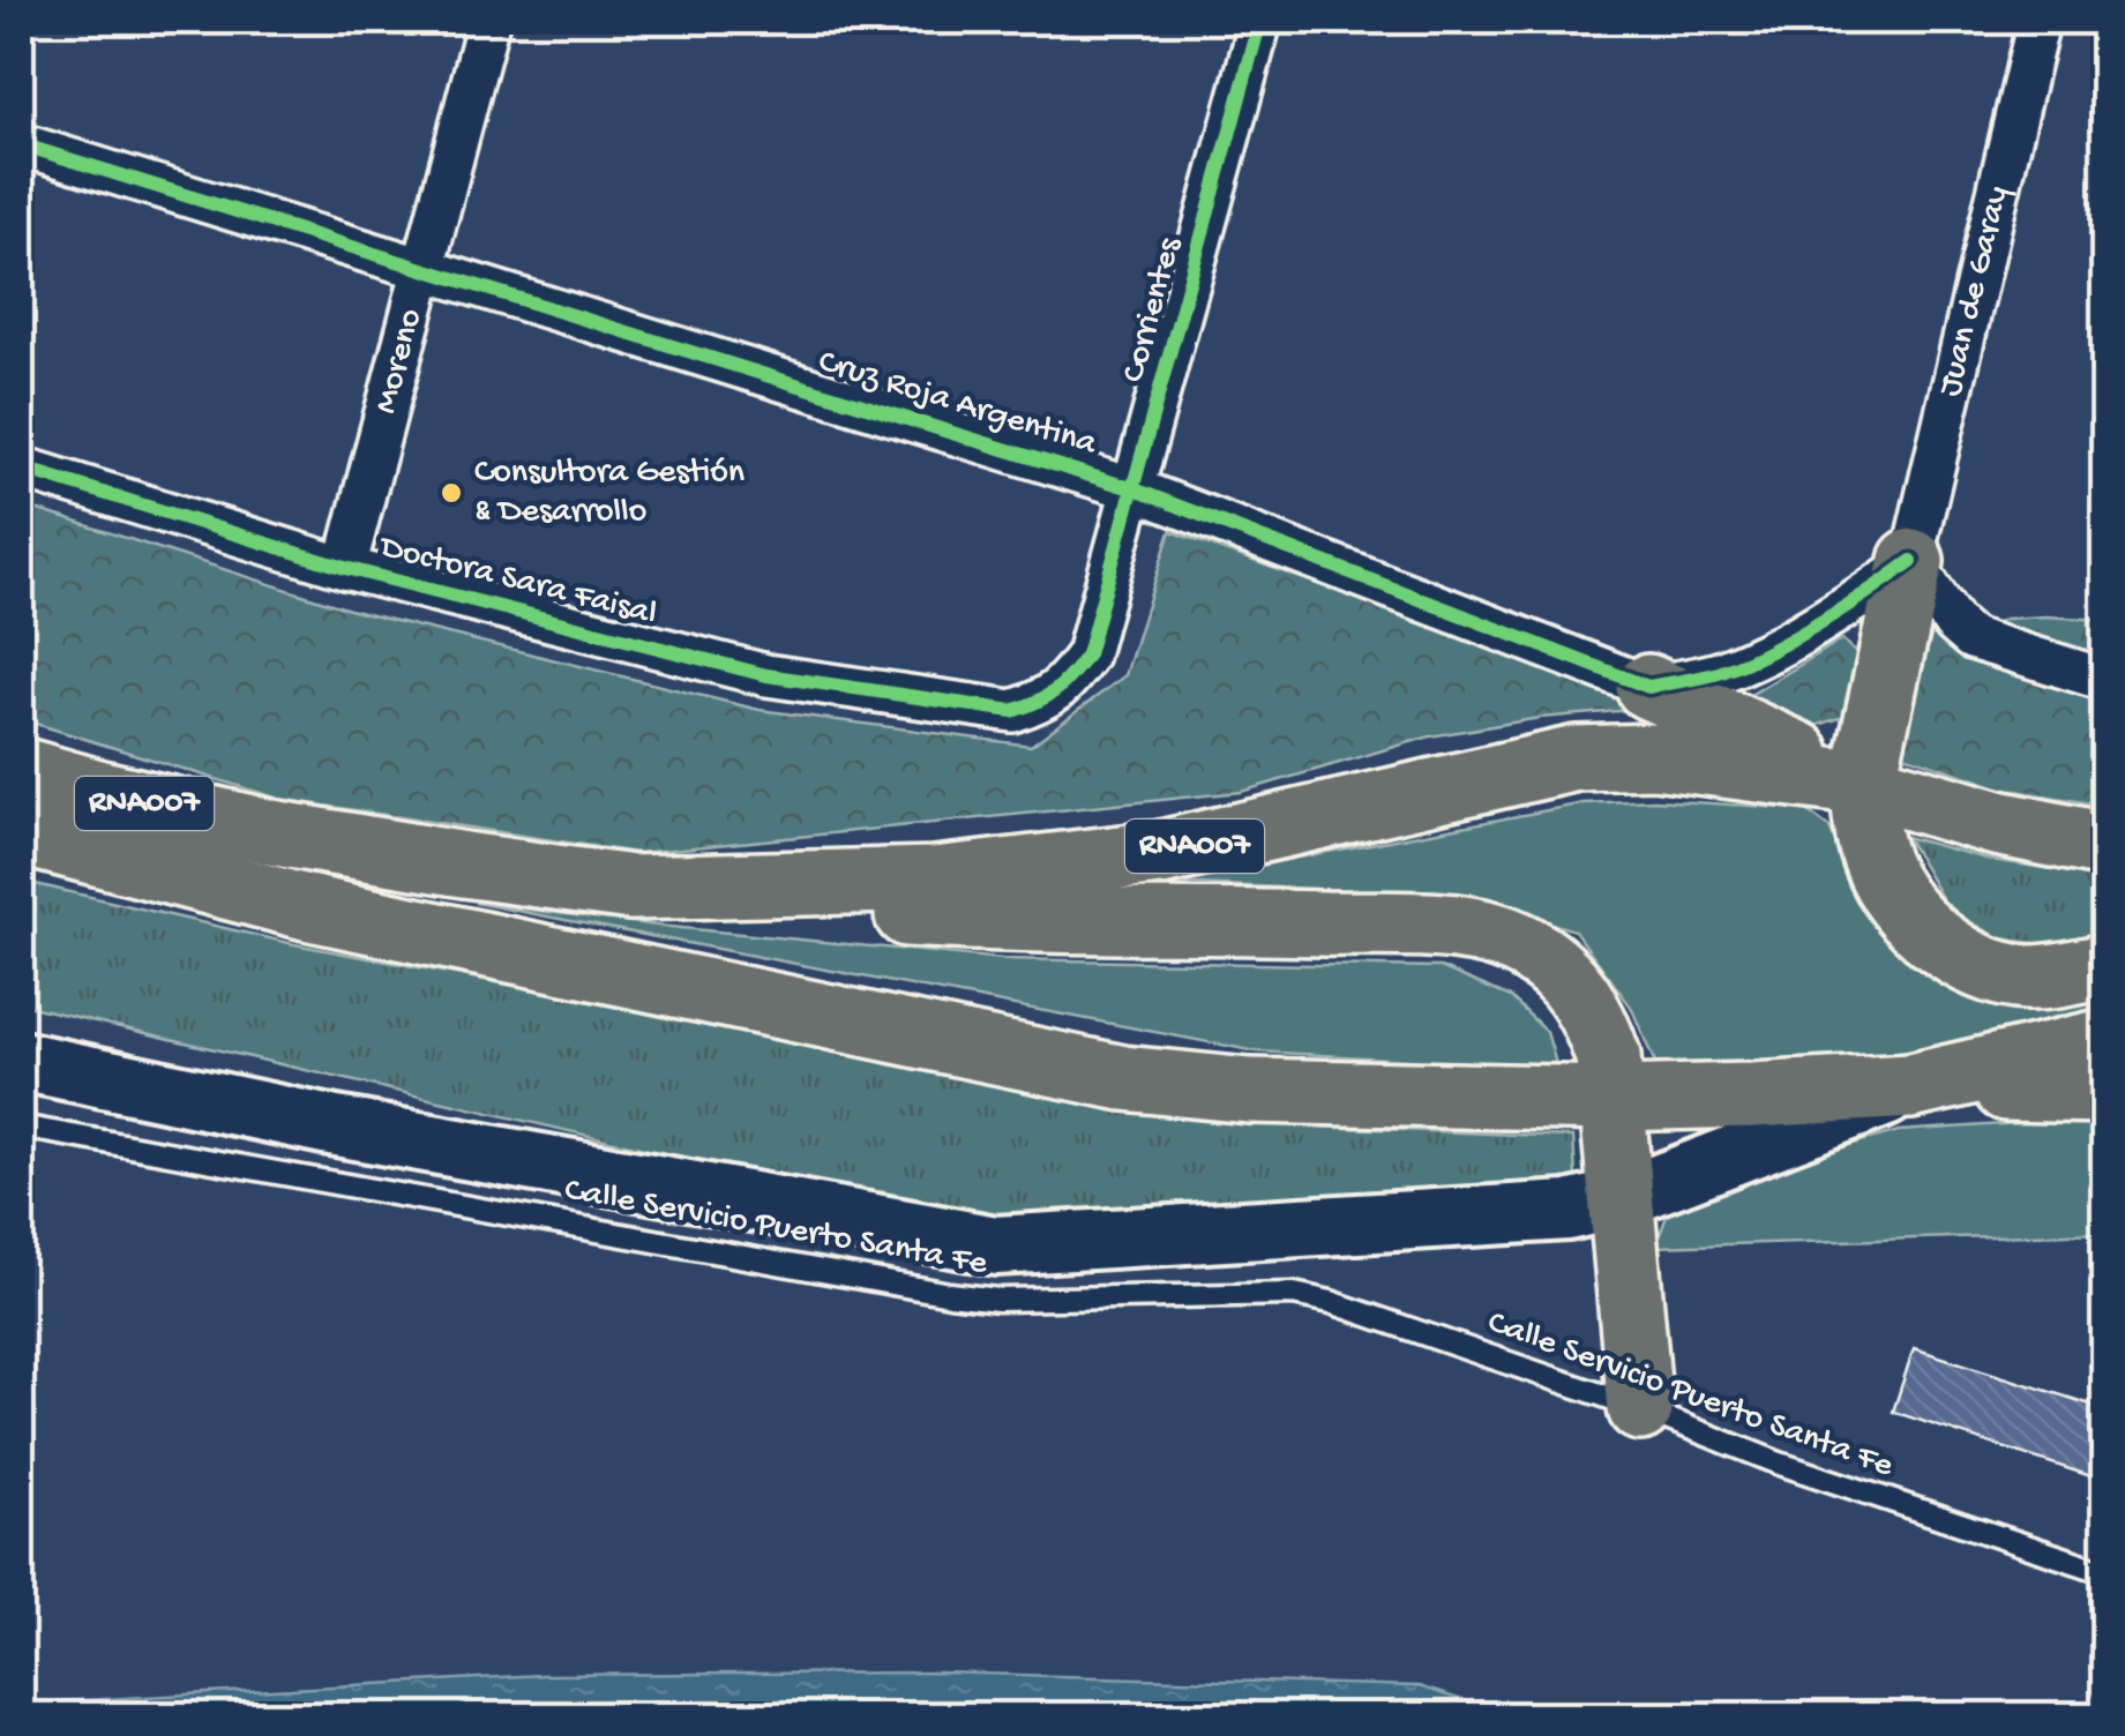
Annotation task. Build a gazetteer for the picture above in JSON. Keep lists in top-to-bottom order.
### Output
{
  "streets": {
    "highway": ["RNA007"],
    "street": [
      "Juan de Garay",
      "Corrientes",
      "Moreno",
      "Cruz Roja Argentina",
      "Doctora Sara Faisal"
    ],
    "lane": ["Calle Servicio Puerto Santa Fe"]
  },
  "crossings": [
    ["Corrientes", "Cruz Roja Argentina"],
    ["Corrientes", "Doctora Sara Faisal"],
    ["Moreno", "Cruz Roja Argentina"],
    ["Moreno", "Doctora Sara Faisal"]
  ],
  "places": ["Consultora Gestión & Desarrollo"]
}
